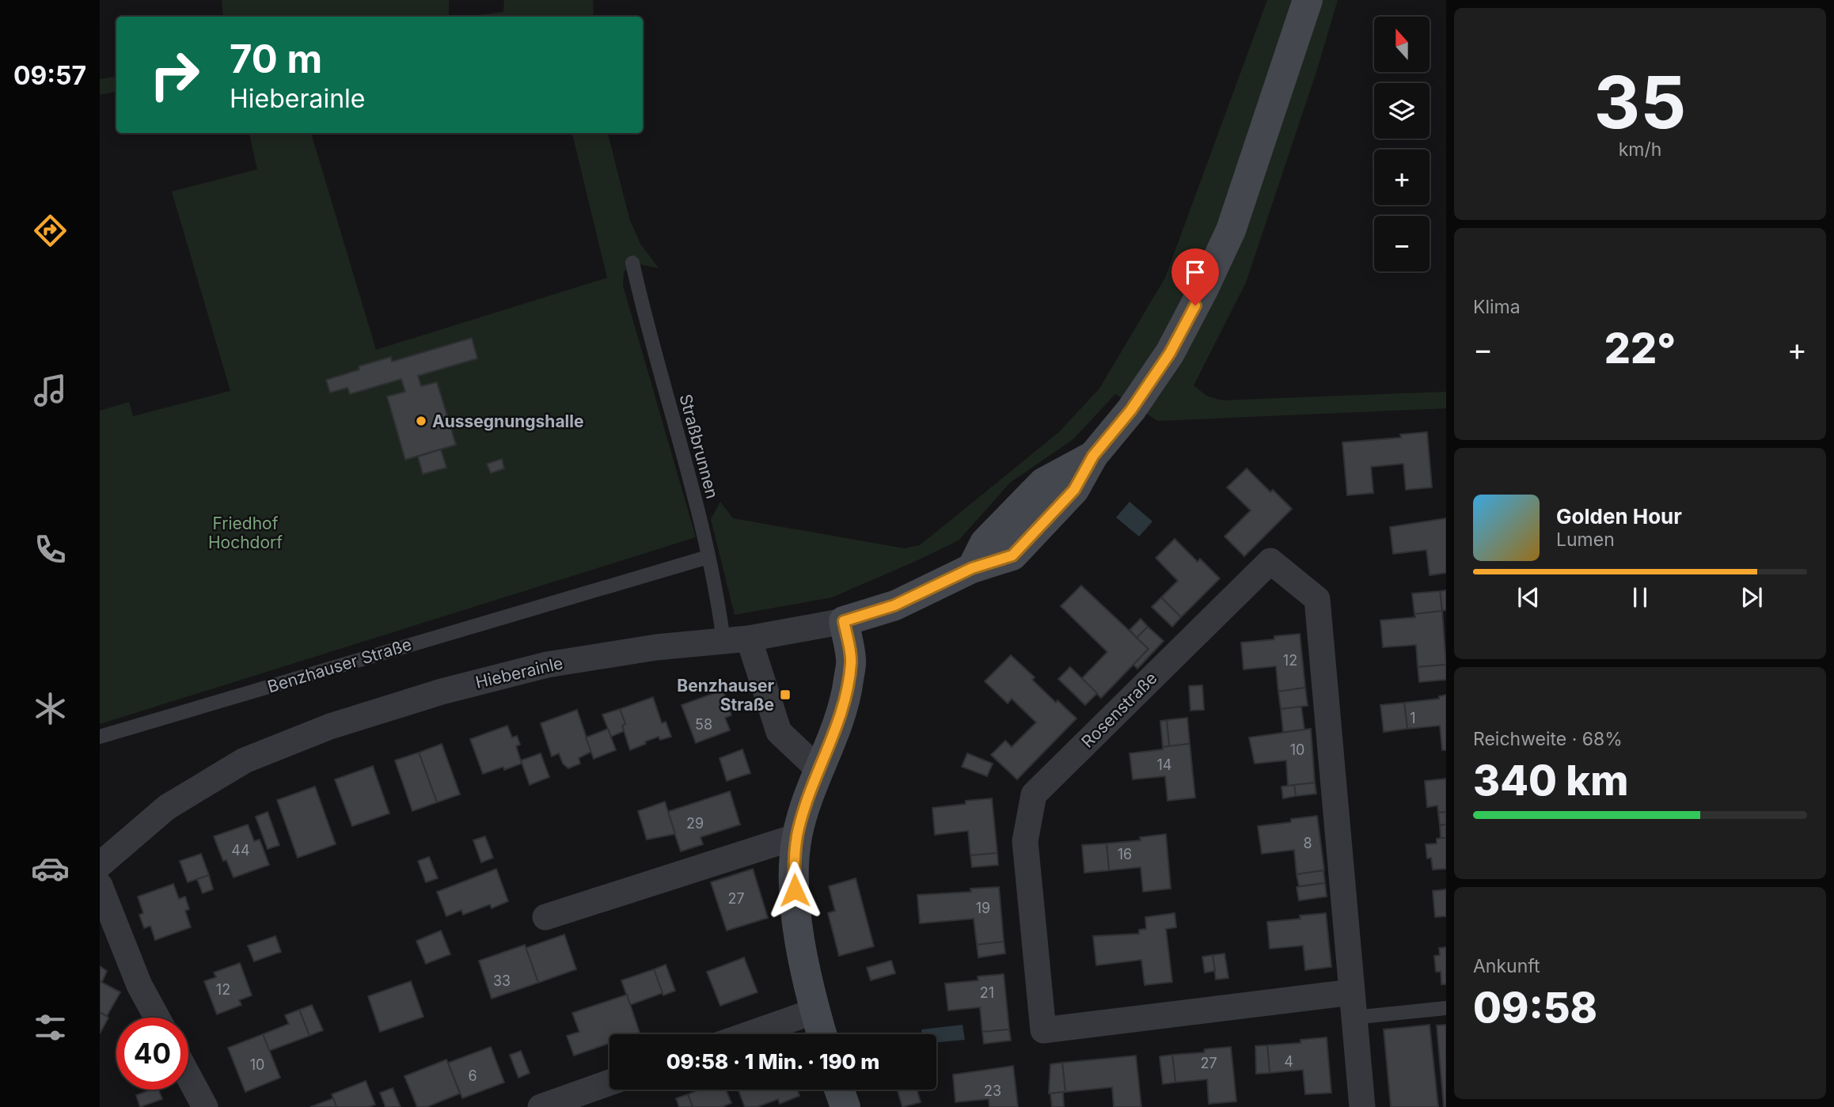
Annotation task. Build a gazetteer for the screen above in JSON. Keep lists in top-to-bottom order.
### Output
{
  "streets": {
    "street": ["Hieberainle", "Rosenstraße"],
    "lane": ["Straßbrunnen", "Benzhauser Straße"]
  },
  "crossings": [
    ["Straßbrunnen", "Benzhauser Straße"],
    ["Straßbrunnen", "Hieberainle"]
  ],
  "parks": ["Friedhof Hochdorf"],
  "places": {
    "other": ["Aussegnungshalle"],
    "transit": ["Benzhauser Straße"]
  },
  "house_numbers": [
    "12",
    "1",
    "58",
    "10",
    "14",
    "29",
    "8",
    "44",
    "16",
    "27",
    "19",
    "33",
    "12",
    "21",
    "4",
    "27",
    "10",
    "6",
    "23"
  ],
  "north": "top",
  "page": {
    "tabs": "09:57",
    "tile": [
      ["35", "km/h"],
      "Klima",
      ["Reichweite · 68%", "340 km"],
      ["Ankunft", "09:58"]
    ],
    "map_buttons": ["+", "−"],
    "turn": ["70 m", "Hieberainle"],
    "heat": ["−", "22°", "+"],
    "song": ["Golden Hour", "Lumen"],
    "limit": "40",
    "trip": "09:58 · 1 Min. · 190 m"
  }
}
